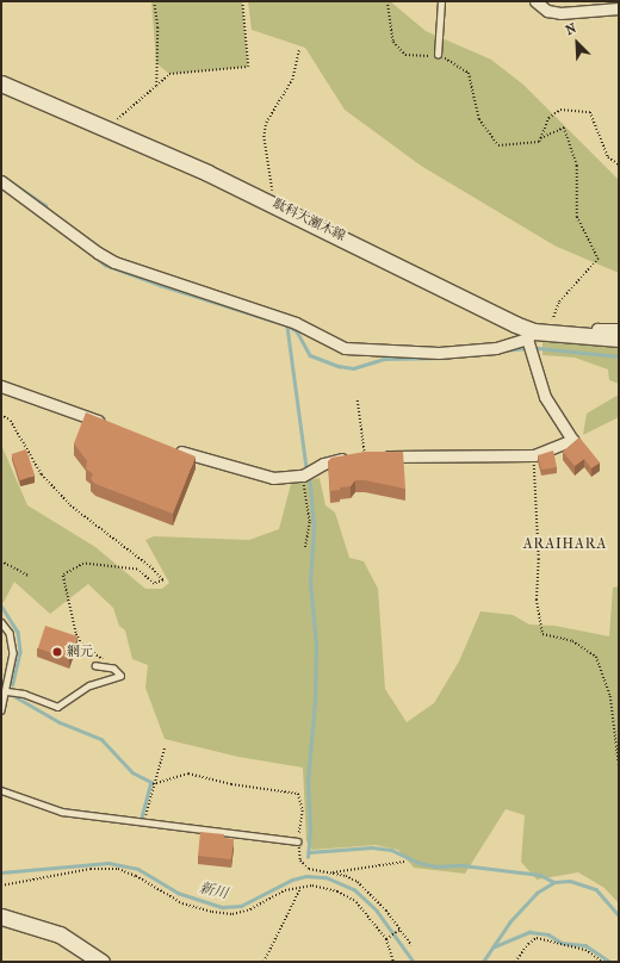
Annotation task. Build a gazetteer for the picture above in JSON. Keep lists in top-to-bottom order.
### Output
{
  "streets": {
    "main road": ["駄科大瀬木線"]
  },
  "districts": ["ARAIHARA"],
  "water": ["新川"],
  "places": ["網元"],
  "north": "top left"
}
